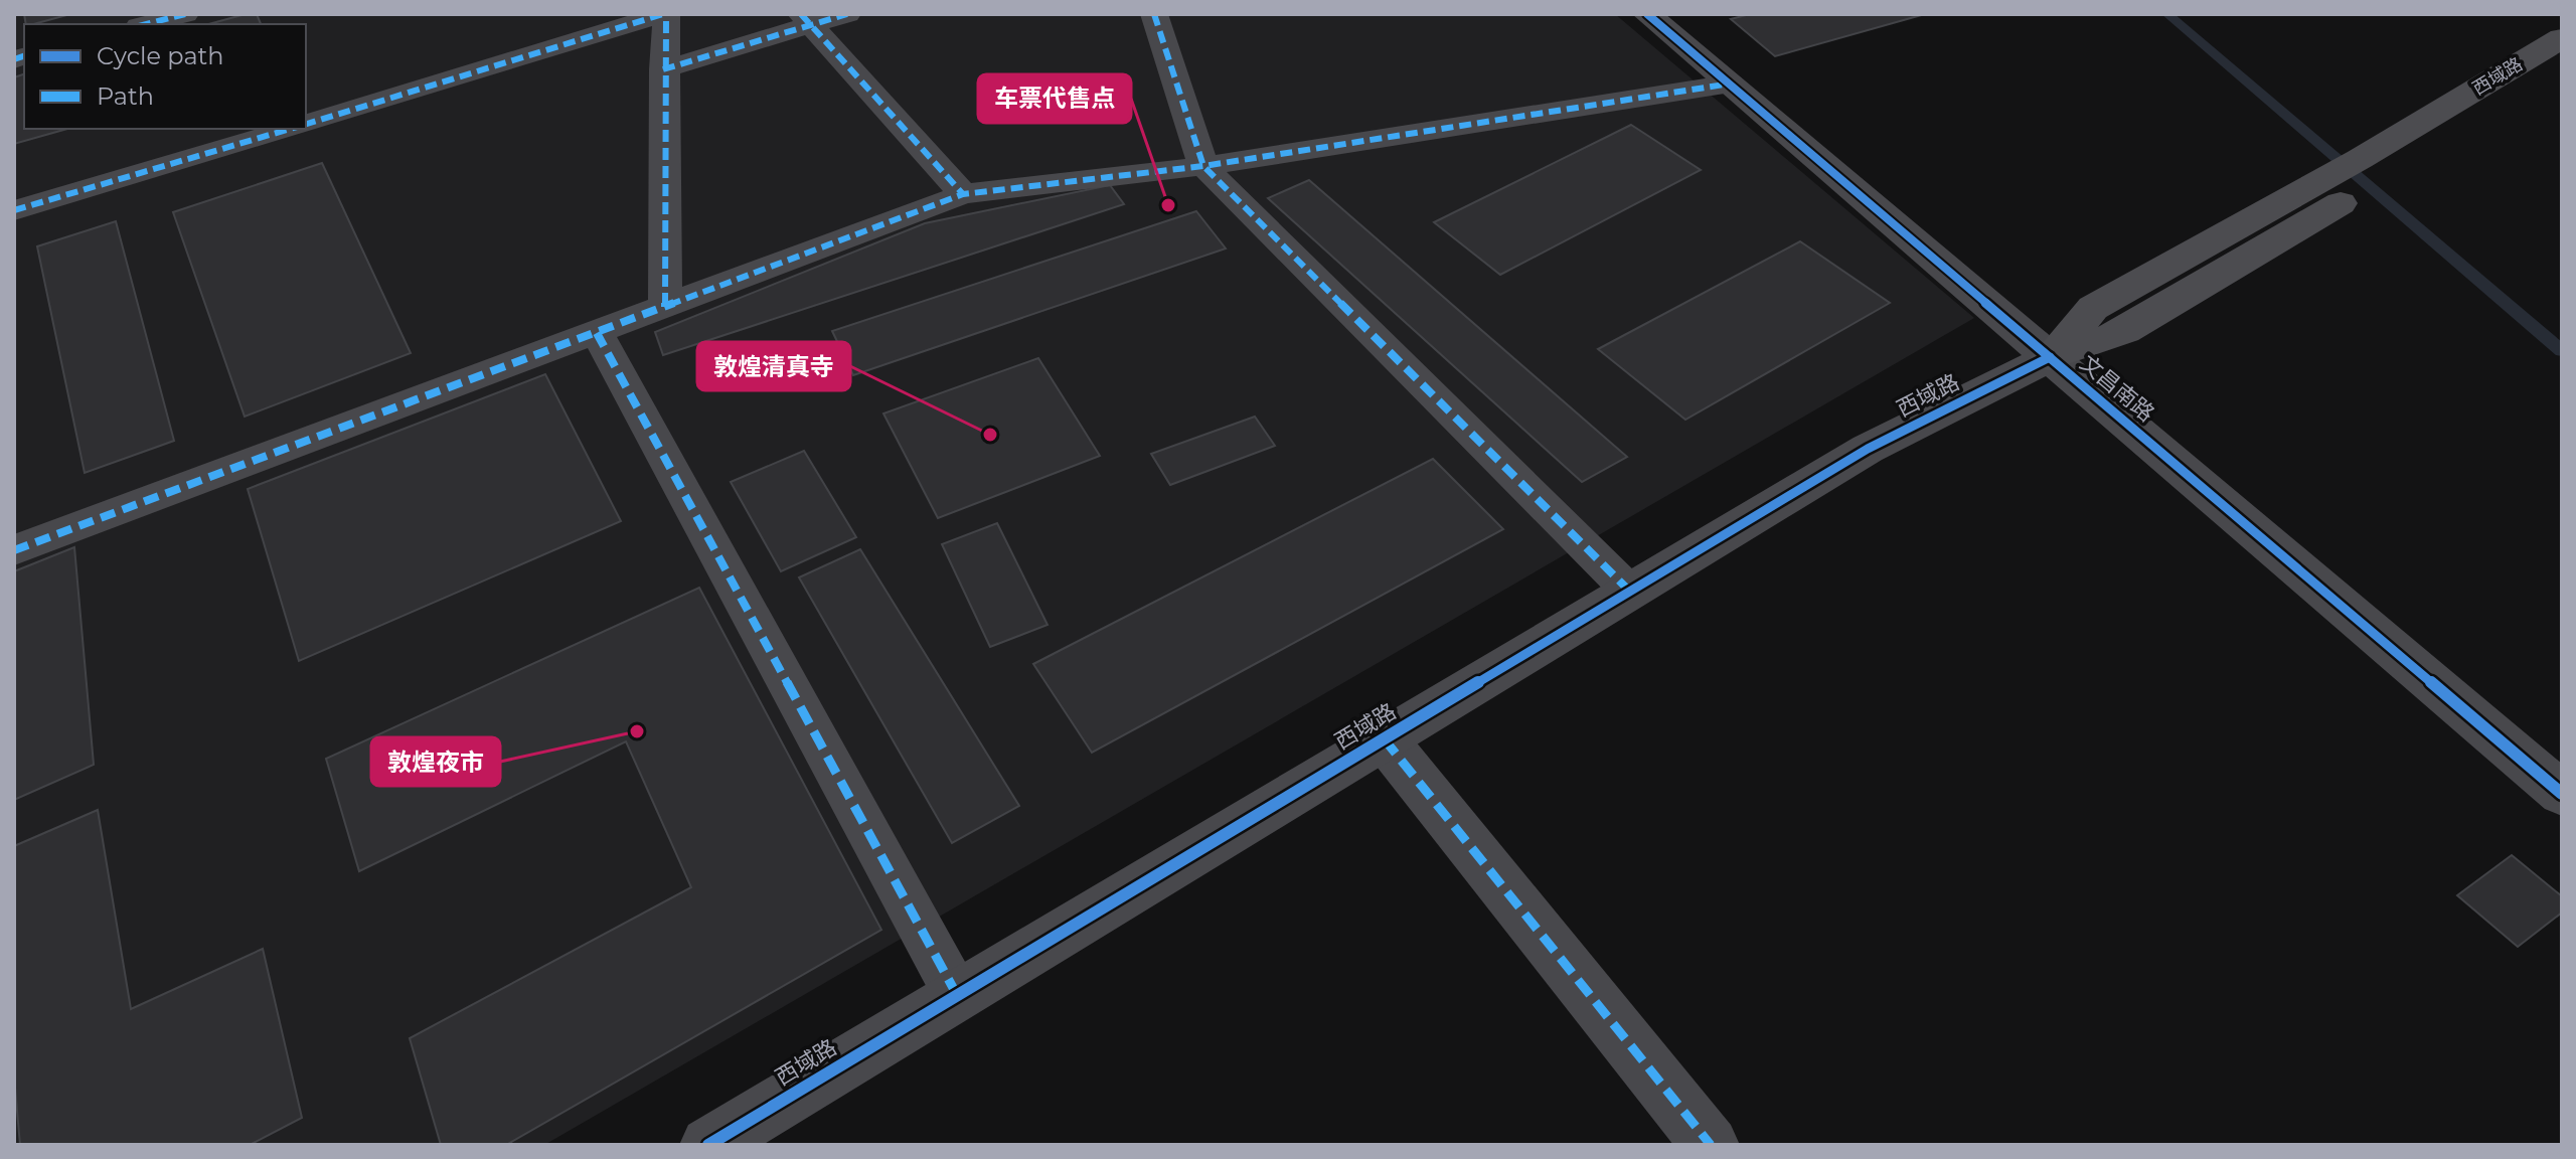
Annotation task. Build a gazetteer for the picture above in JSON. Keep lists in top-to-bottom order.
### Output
{
  "streets": {
    "main road": ["西域路"],
    "street": ["文昌南路"]
  },
  "crossings": [
    ["西域路", "文昌南路"]
  ],
  "places": ["车票代售点", "敦煌清真寺", "敦煌夜市"],
  "legend": ["Cycle path", "Path"]
}
